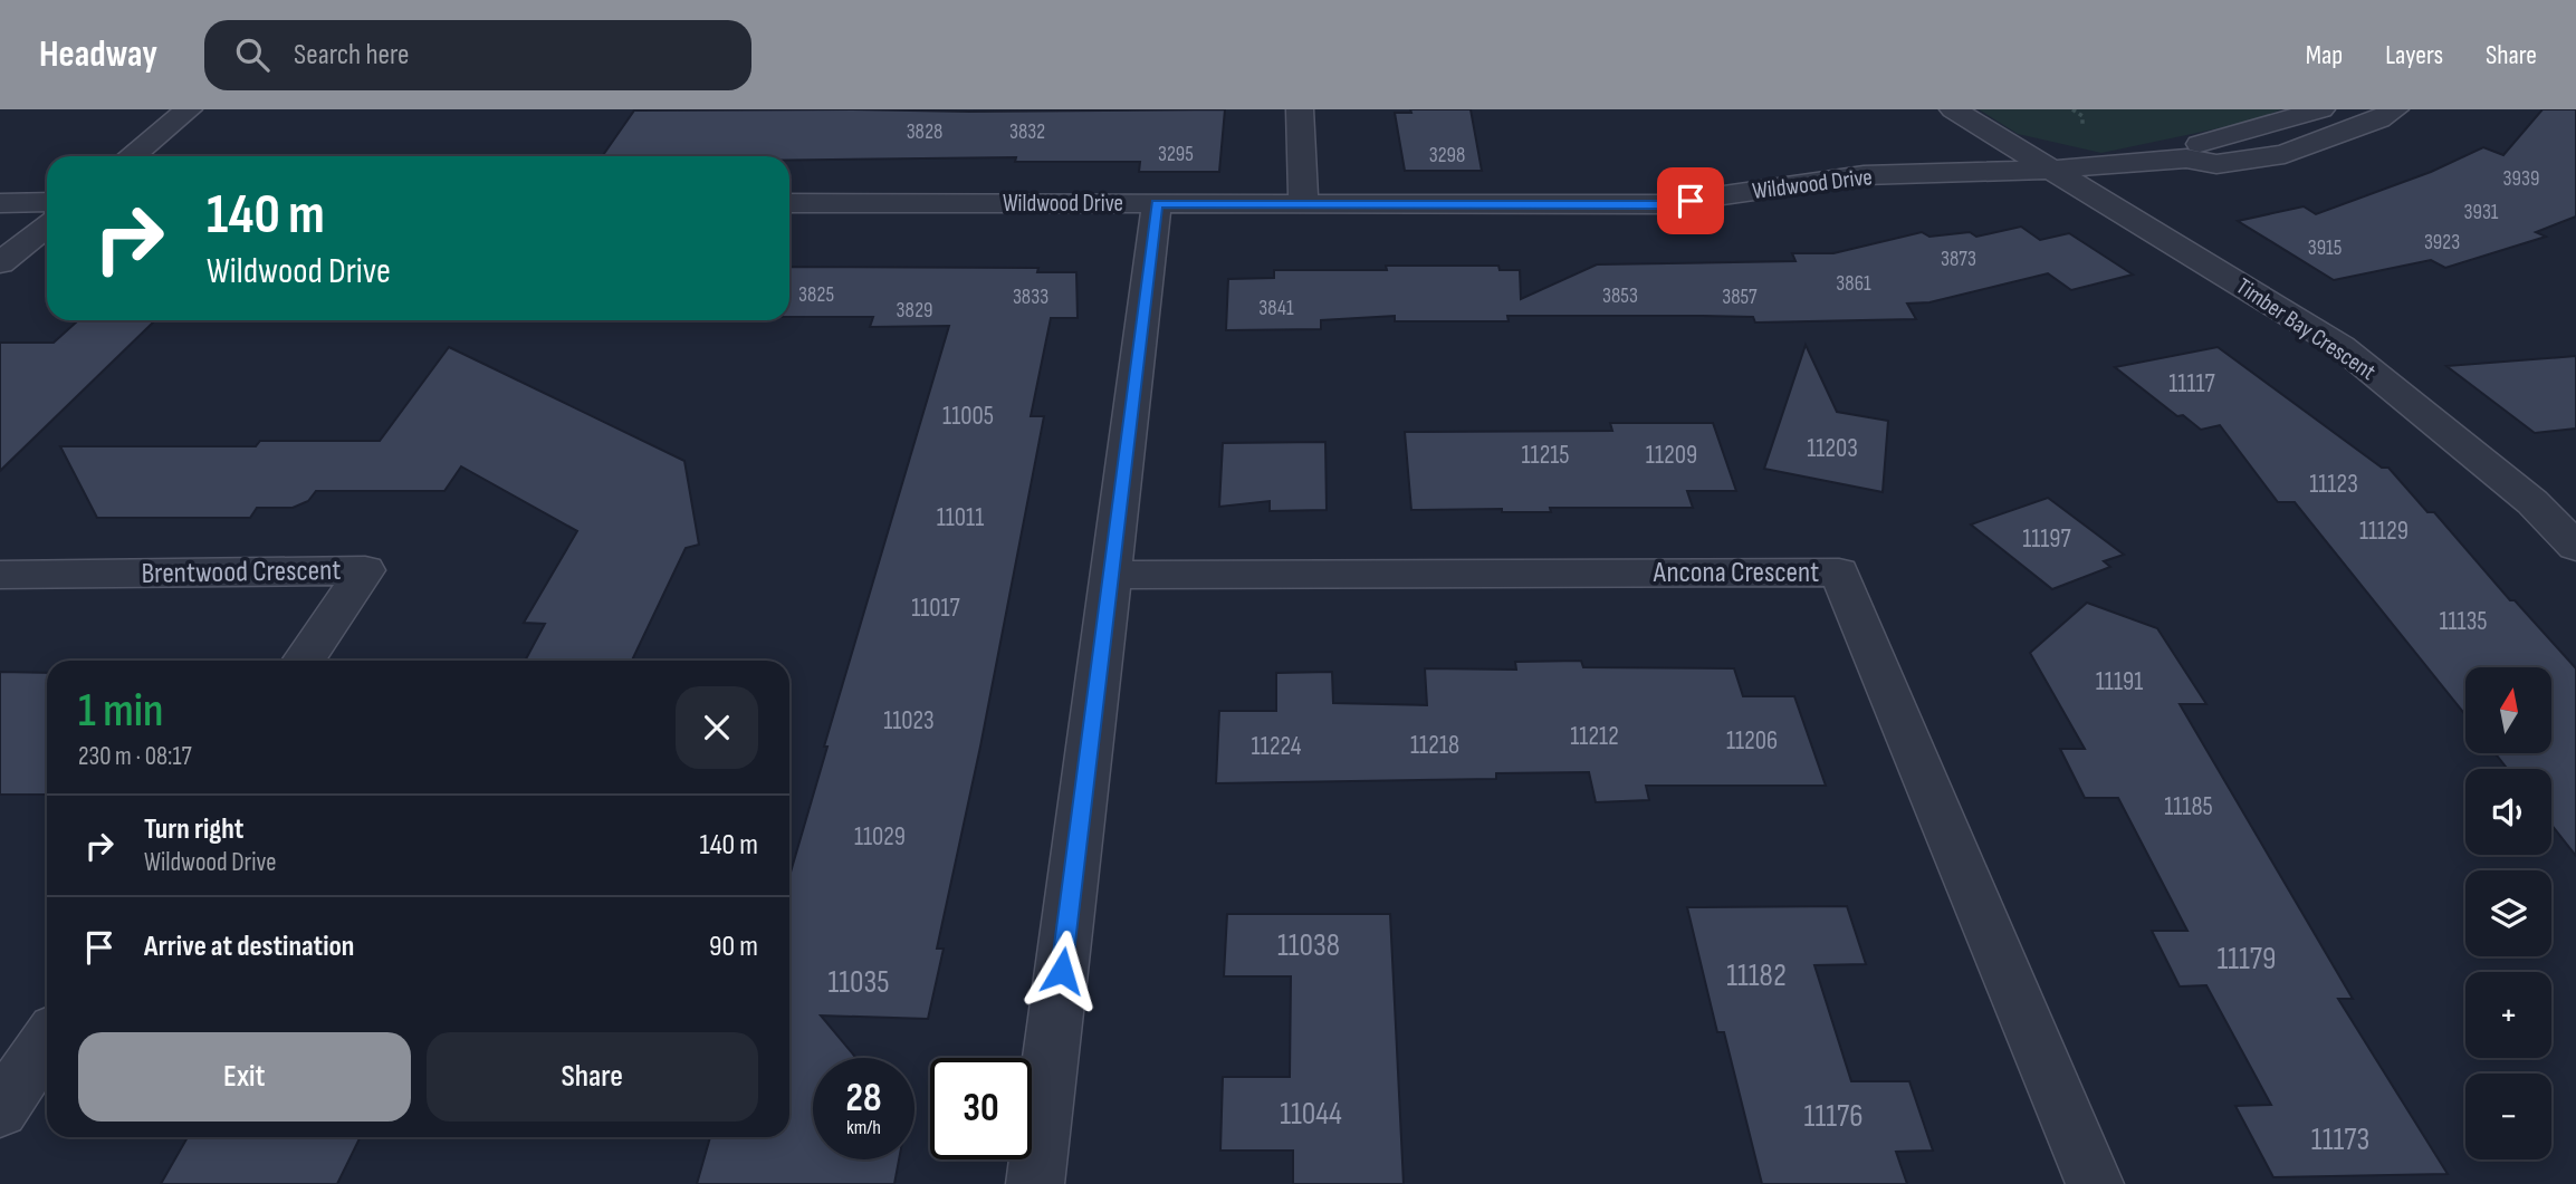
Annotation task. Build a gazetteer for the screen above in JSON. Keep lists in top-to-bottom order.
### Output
{
  "streets": {
    "street": [
      "Wildwood Drive",
      "Timber Bay Crescent",
      "Brentwood Crescent",
      "Ancona Crescent"
    ]
  },
  "crossings": [
    ["Wildwood Drive", "Timber Bay Crescent"]
  ],
  "house_numbers": [
    "3828",
    "3832",
    "3295",
    "3298",
    "3939",
    "3931",
    "3923",
    "3915",
    "3873",
    "3861",
    "3825",
    "3853",
    "3833",
    "3857",
    "3841",
    "3829",
    "11117",
    "11005",
    "11203",
    "11215",
    "11209",
    "11123",
    "11011",
    "11129",
    "11197",
    "11017",
    "11135",
    "11191",
    "11023",
    "11212",
    "11206",
    "11218",
    "11224",
    "11185",
    "11029",
    "11038",
    "11179",
    "11182",
    "11035",
    "11044",
    "11176",
    "11173"
  ],
  "north": "top",
  "page": {
    "header": "Headway",
    "search": "Search here",
    "nav": ["Map", "Layers", "Share"],
    "turn": ["140 m", "Wildwood Drive"],
    "heading": ["1 min", "230 m · 08:17"],
    "map_buttons": ["+", "−"],
    "list": [
      {
        "name": "Turn right",
        "note": "Wildwood Drive",
        "value": "140 m"
      },
      {
        "name": "Arrive at destination",
        "value": "90 m"
      }
    ],
    "buttons": ["Exit", "Share"],
    "speed": "28 km/h",
    "limit": "30"
  }
}
